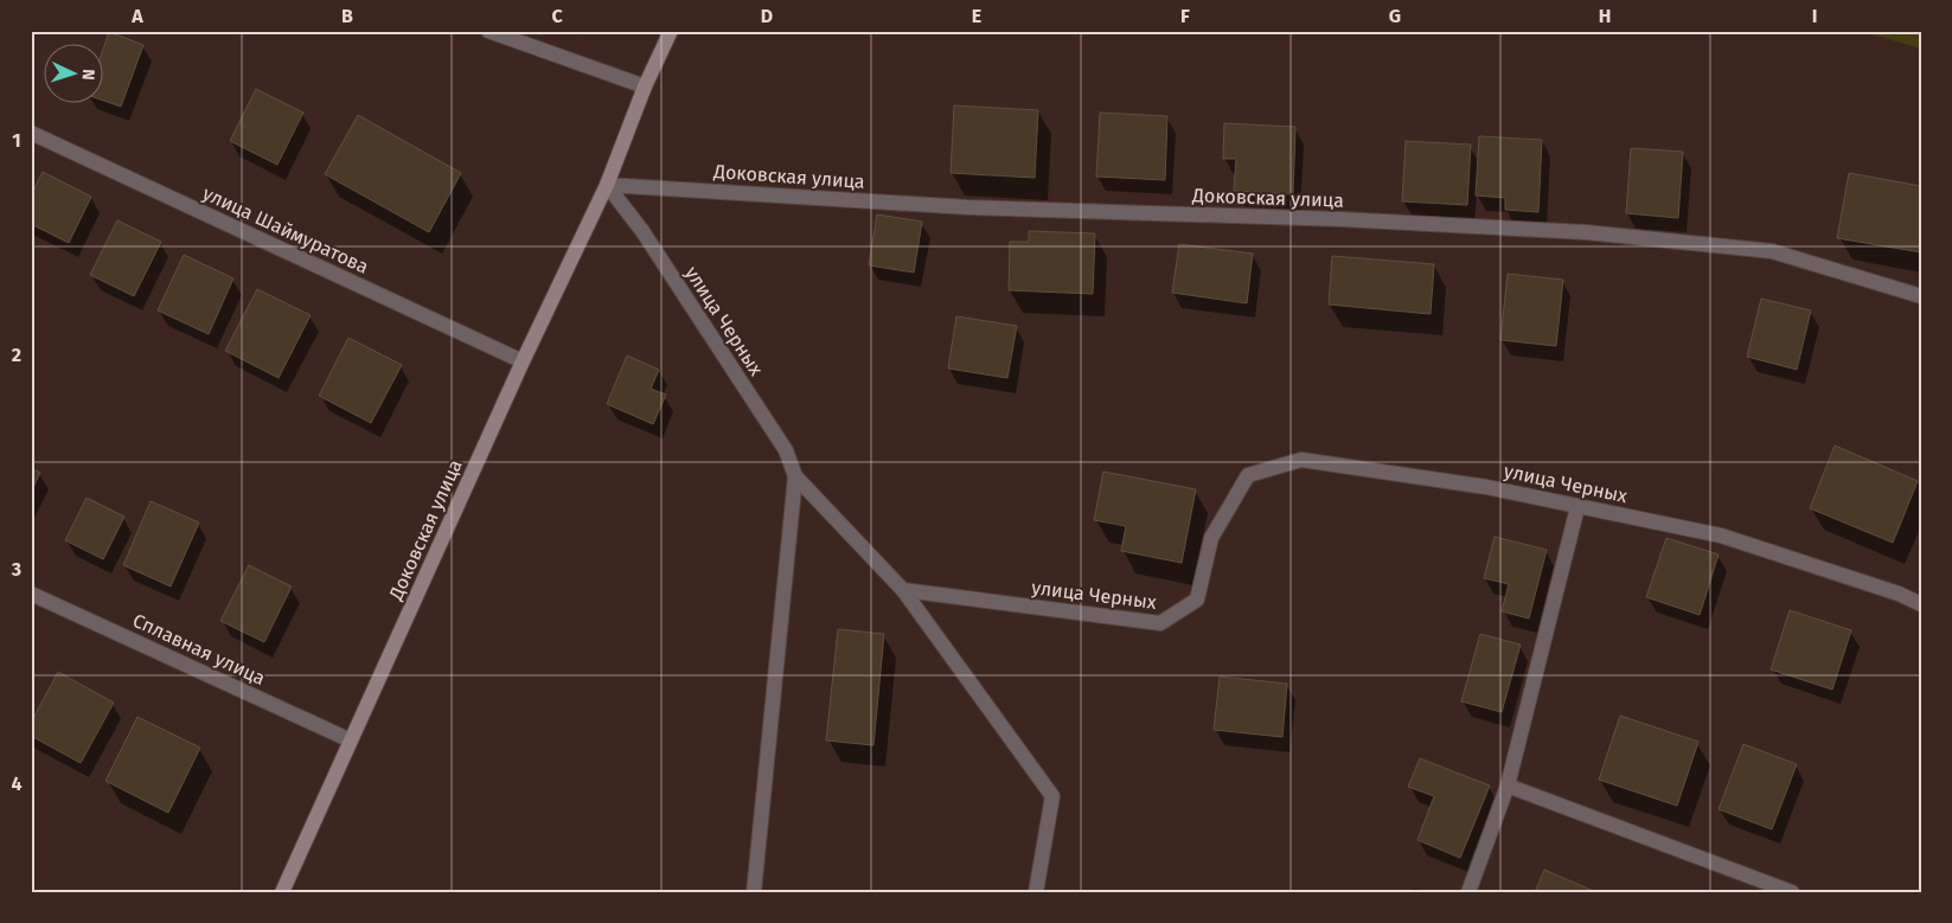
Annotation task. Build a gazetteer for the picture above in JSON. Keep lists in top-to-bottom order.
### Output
{
  "streets": {
    "main road": ["Доковская улица"],
    "street": ["улица Шаймуратова", "улица Черных", "Сплавная улица"]
  },
  "crossings": [
    ["Доковская улица", "улица Шаймуратова"],
    ["Доковская улица", "улица Черных"],
    ["Доковская улица", "Сплавная улица"]
  ],
  "north": "right",
  "grid": {
    "columns": [
      "A",
      "B",
      "C",
      "D",
      "E",
      "F",
      "G",
      "H",
      "I"
    ],
    "rows": [
      "1",
      "2",
      "3",
      "4"
    ]
  }
}
